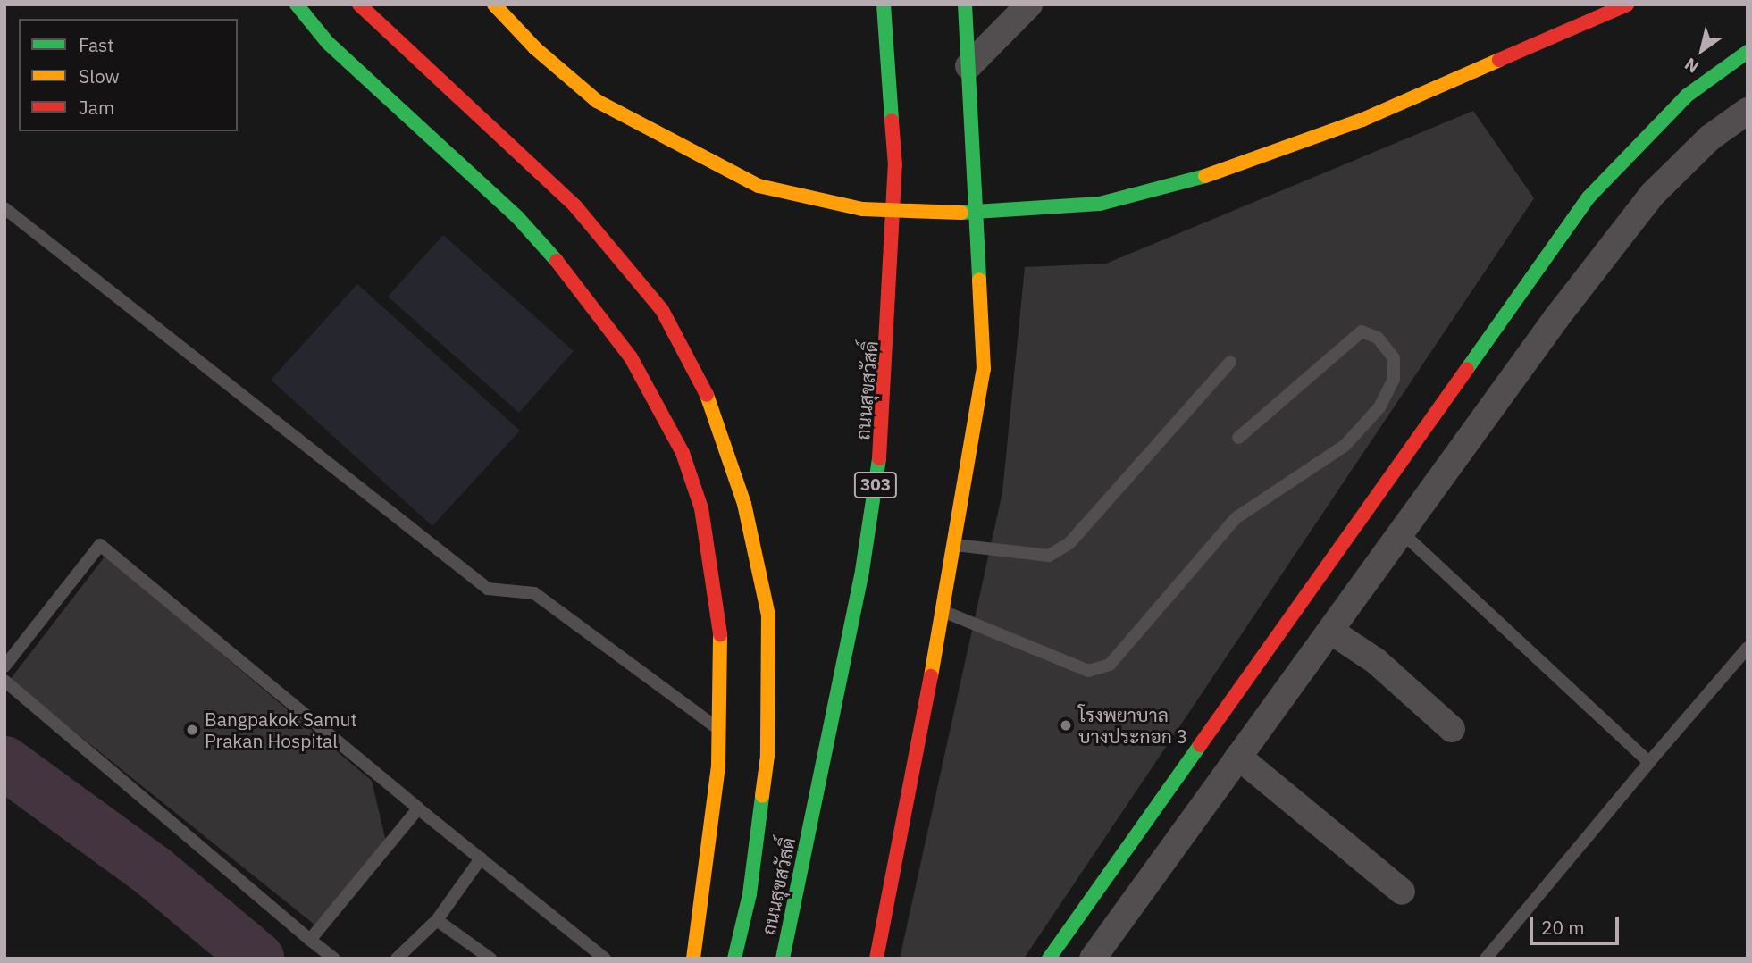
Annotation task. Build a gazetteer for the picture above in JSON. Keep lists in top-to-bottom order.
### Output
{
  "streets": {
    "main road": ["ถนนสุขสวัสดิ์", "303"]
  },
  "places": ["โรงพยาบาล บางประกอก 3", "Bangpakok Samut Prakan Hospital"],
  "legend": ["Fast", "Slow", "Jam"],
  "scale_bar": "20 m",
  "north": "bottom left"
}
